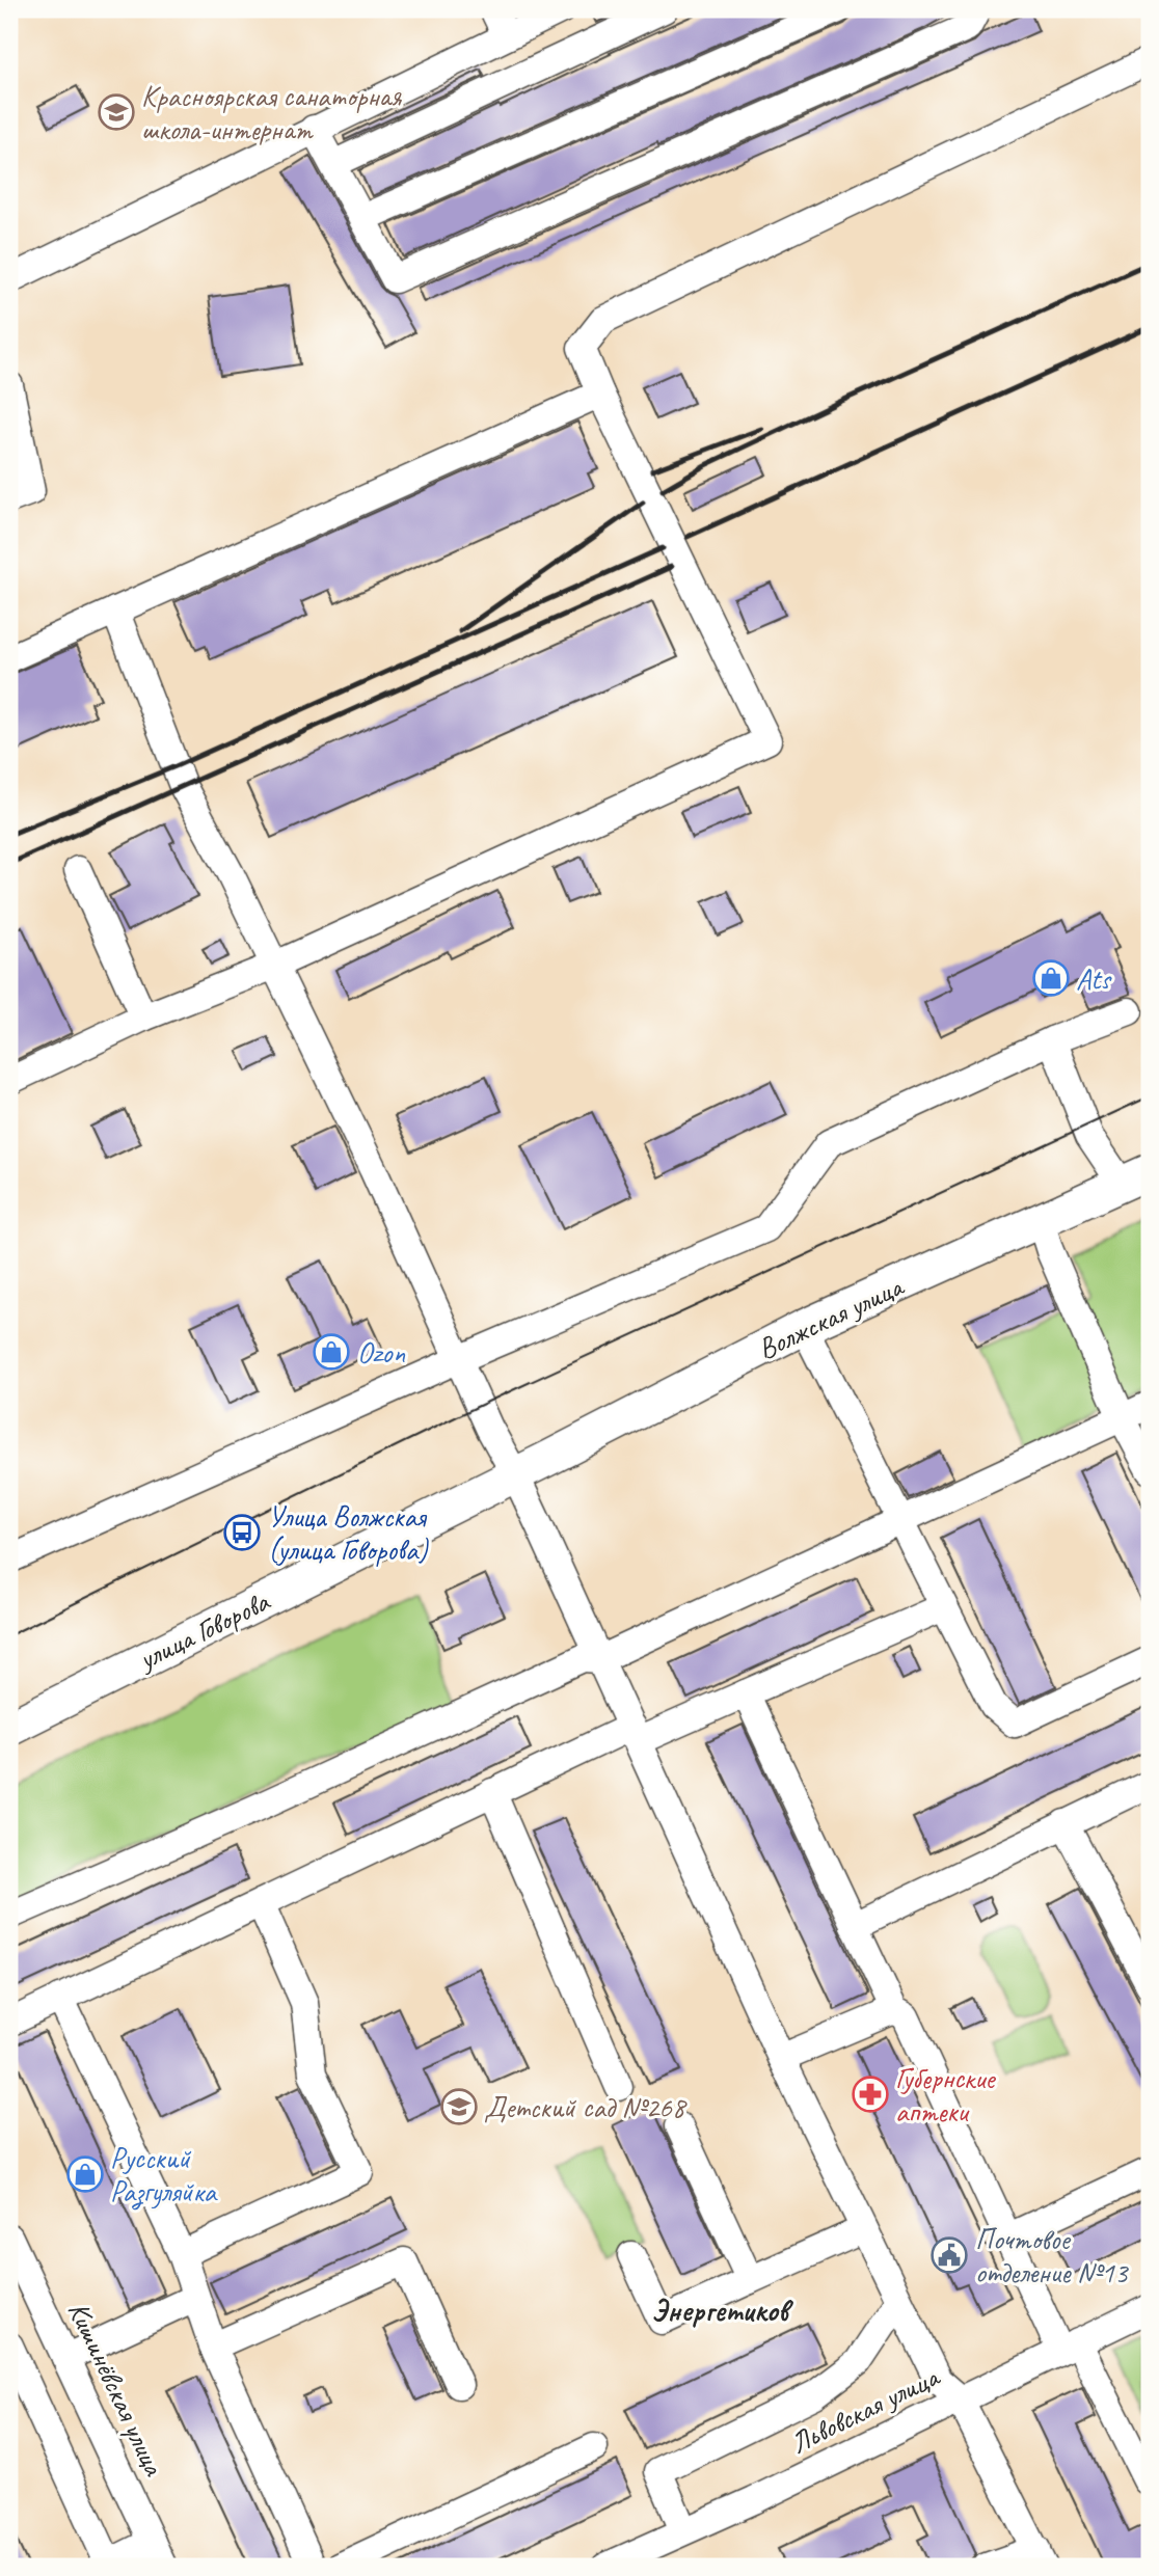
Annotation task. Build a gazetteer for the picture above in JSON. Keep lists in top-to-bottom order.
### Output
{
  "streets": {
    "main road": ["Волжская улица", "улица Говорова"],
    "street": ["Кишинёвская улица", "Львовская улица"]
  },
  "crossings": [
    ["Волжская улица", "улица Говорова"]
  ],
  "districts": ["Энергетиков"],
  "places": {
    "school or university": ["Красноярская санаторная школа-интернат", "Детский сад №268"],
    "shop": ["Ats", "Ozon", "Русский Разгуляйка"],
    "bus stop": ["Улица Волжская (улица Говорова)"],
    "pharmacy": ["Губернские аптеки"],
    "public building": ["Почтовое отделение №13"]
  }
}
